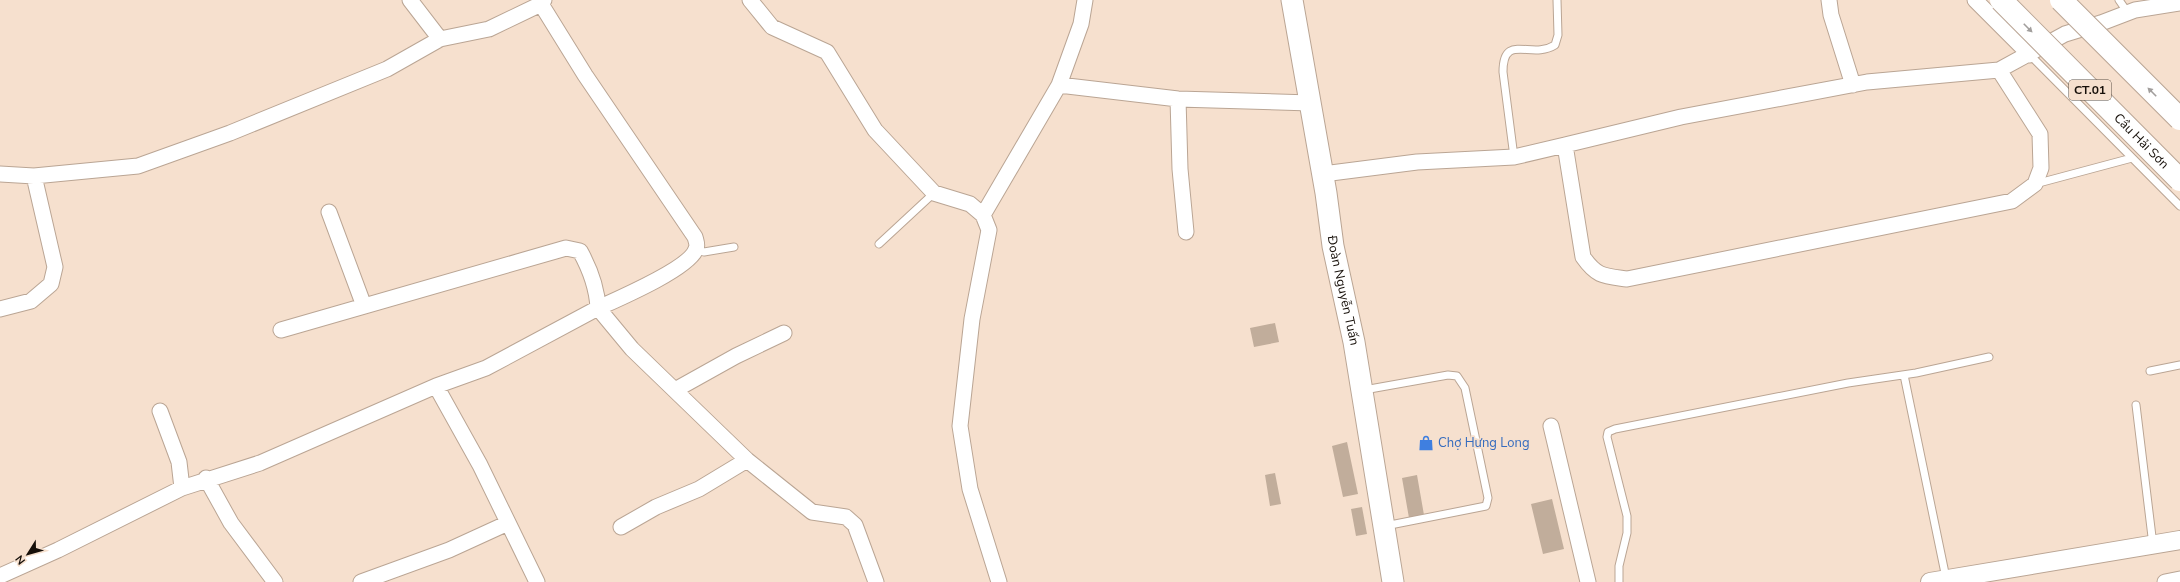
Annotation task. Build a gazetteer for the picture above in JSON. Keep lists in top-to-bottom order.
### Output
{
  "streets": {
    "highway": ["CT.01", "Cầu Hải Sơn"],
    "main road": ["Đoàn Nguyễn Tuấn"]
  },
  "places": {
    "shop": ["Chợ Hưng Long"]
  },
  "north": "bottom left"
}
